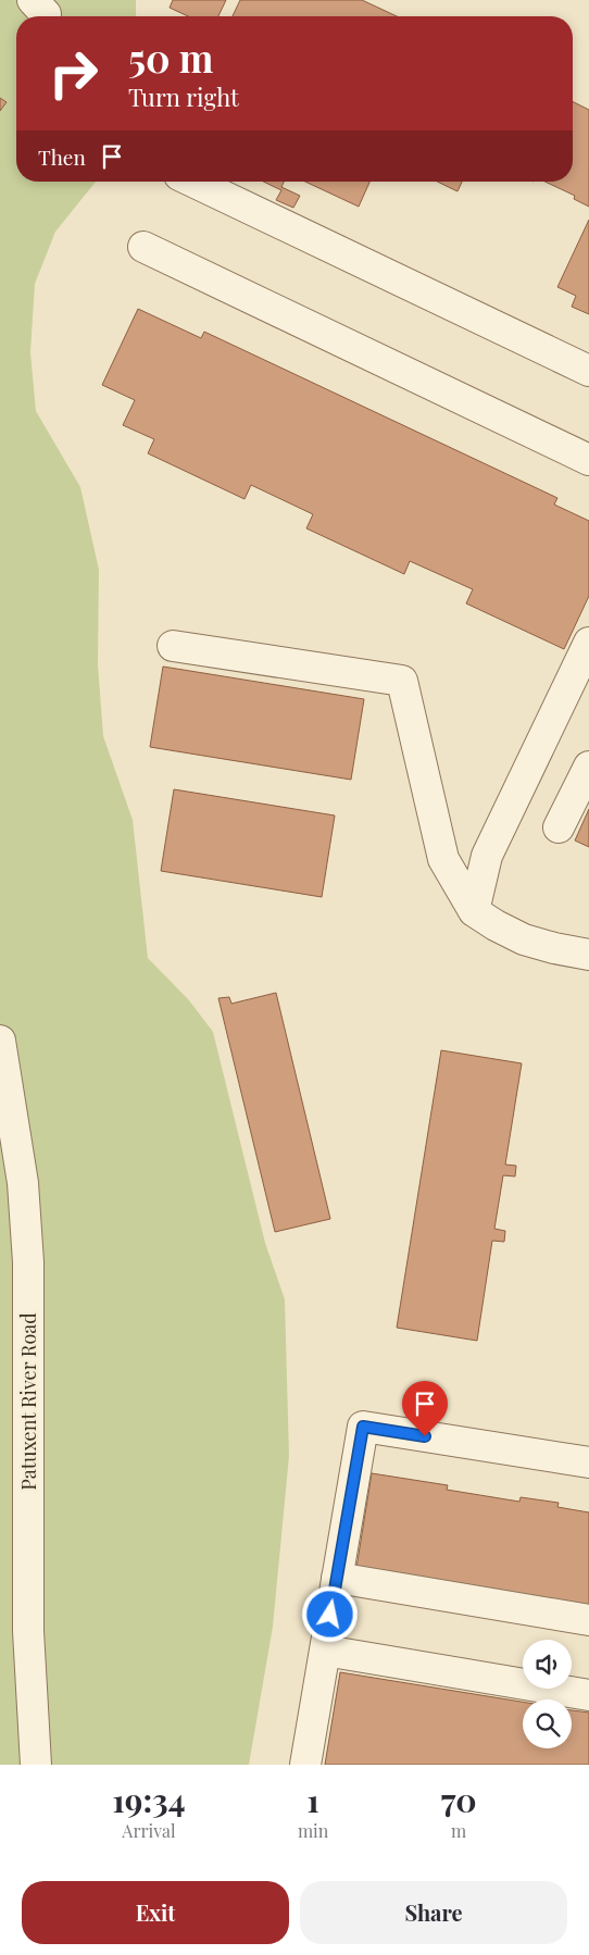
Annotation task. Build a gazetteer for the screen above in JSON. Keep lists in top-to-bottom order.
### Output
{
  "streets": {
    "street": ["Patuxent River Road"]
  },
  "page": {
    "turn": ["50 m", "Turn right"],
    "then": "Then",
    "eta": [
      "19:34",
      "Arrival",
      "1",
      "min",
      "70",
      "m"
    ],
    "buttons": ["Exit", "Share"]
  }
}
